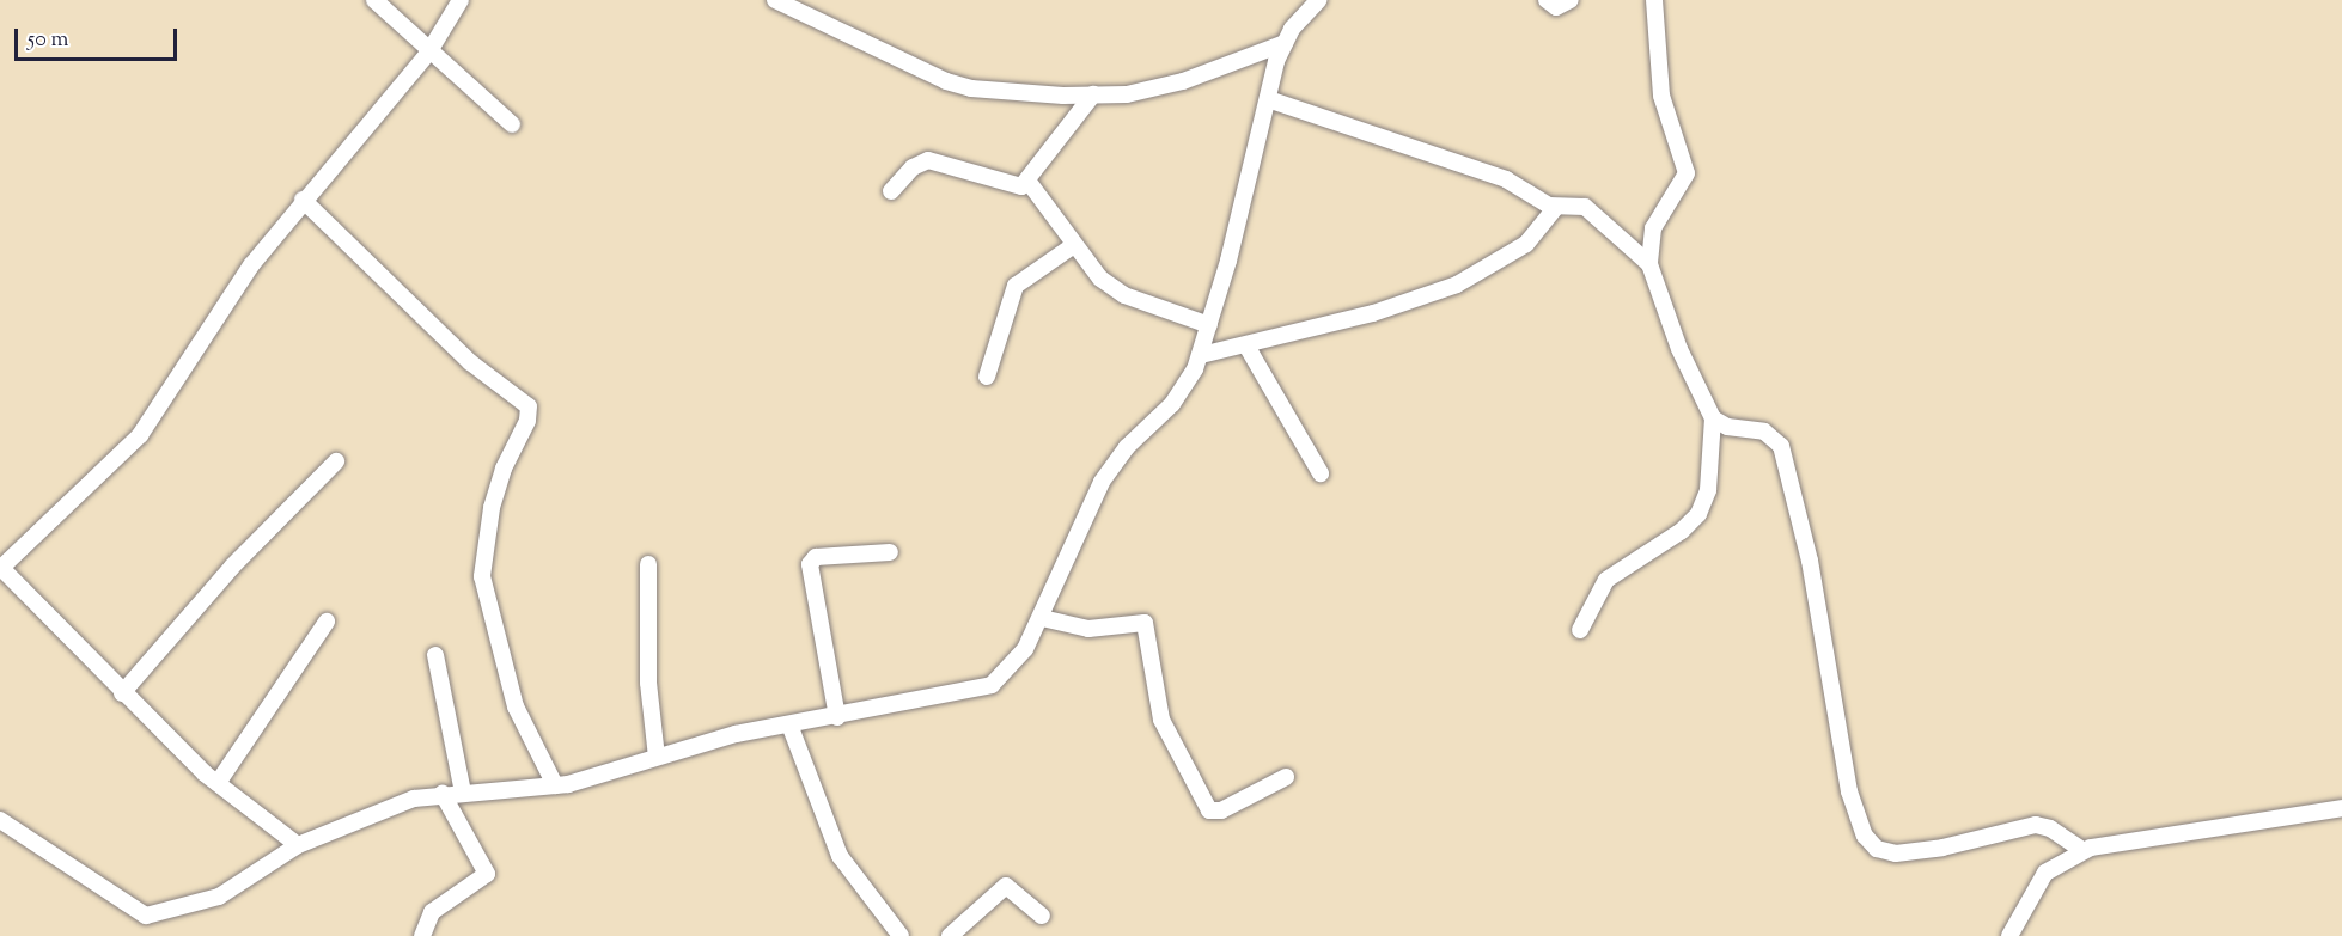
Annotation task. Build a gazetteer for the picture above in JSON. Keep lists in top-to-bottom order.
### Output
{
  "scale_bar": "50 m"
}
